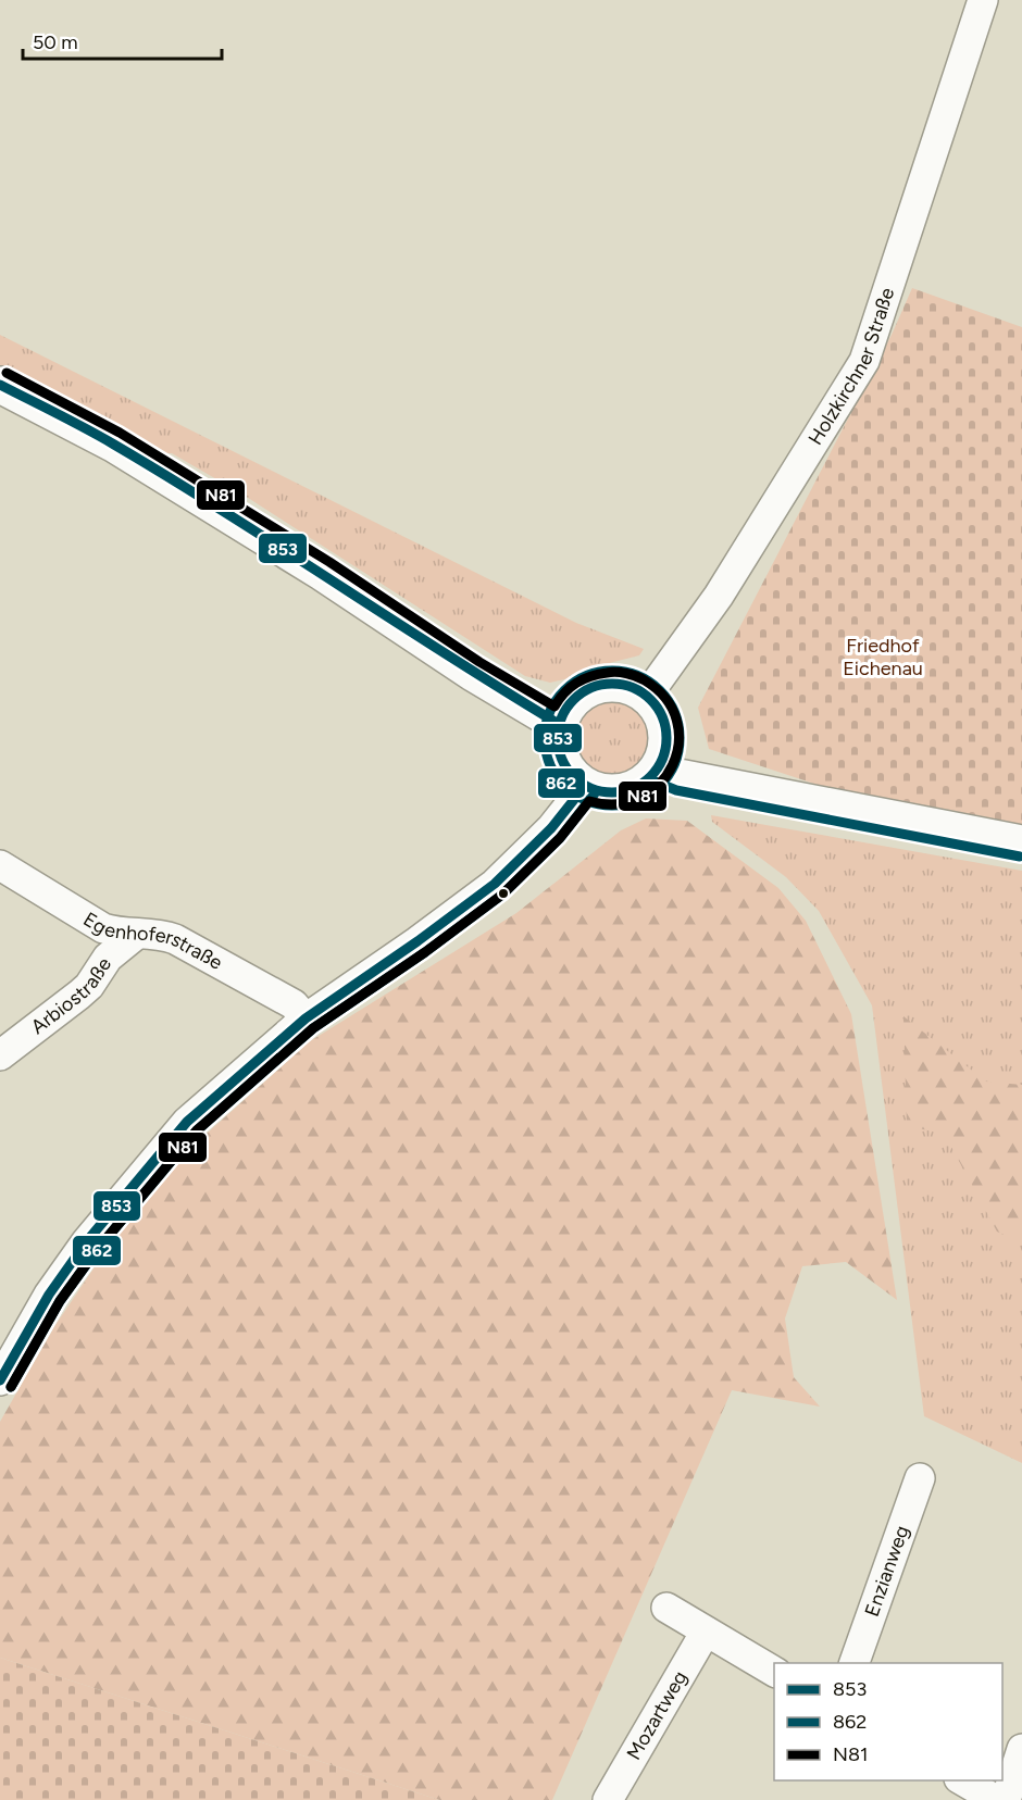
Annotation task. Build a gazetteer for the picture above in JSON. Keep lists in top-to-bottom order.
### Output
{
  "streets": {
    "street": [
      "Holzkirchner Straße",
      "Egenhoferstraße",
      "Arbiostraße",
      "Enzianweg",
      "Mozartweg"
    ]
  },
  "crossings": [
    ["Egenhoferstraße", "Arbiostraße"]
  ],
  "parks": ["Friedhof Eichenau"],
  "lines": ["transit line N81", "transit line 853", "transit line 862"],
  "legend": ["853", "862", "N81"],
  "scale_bar": "50 m"
}
